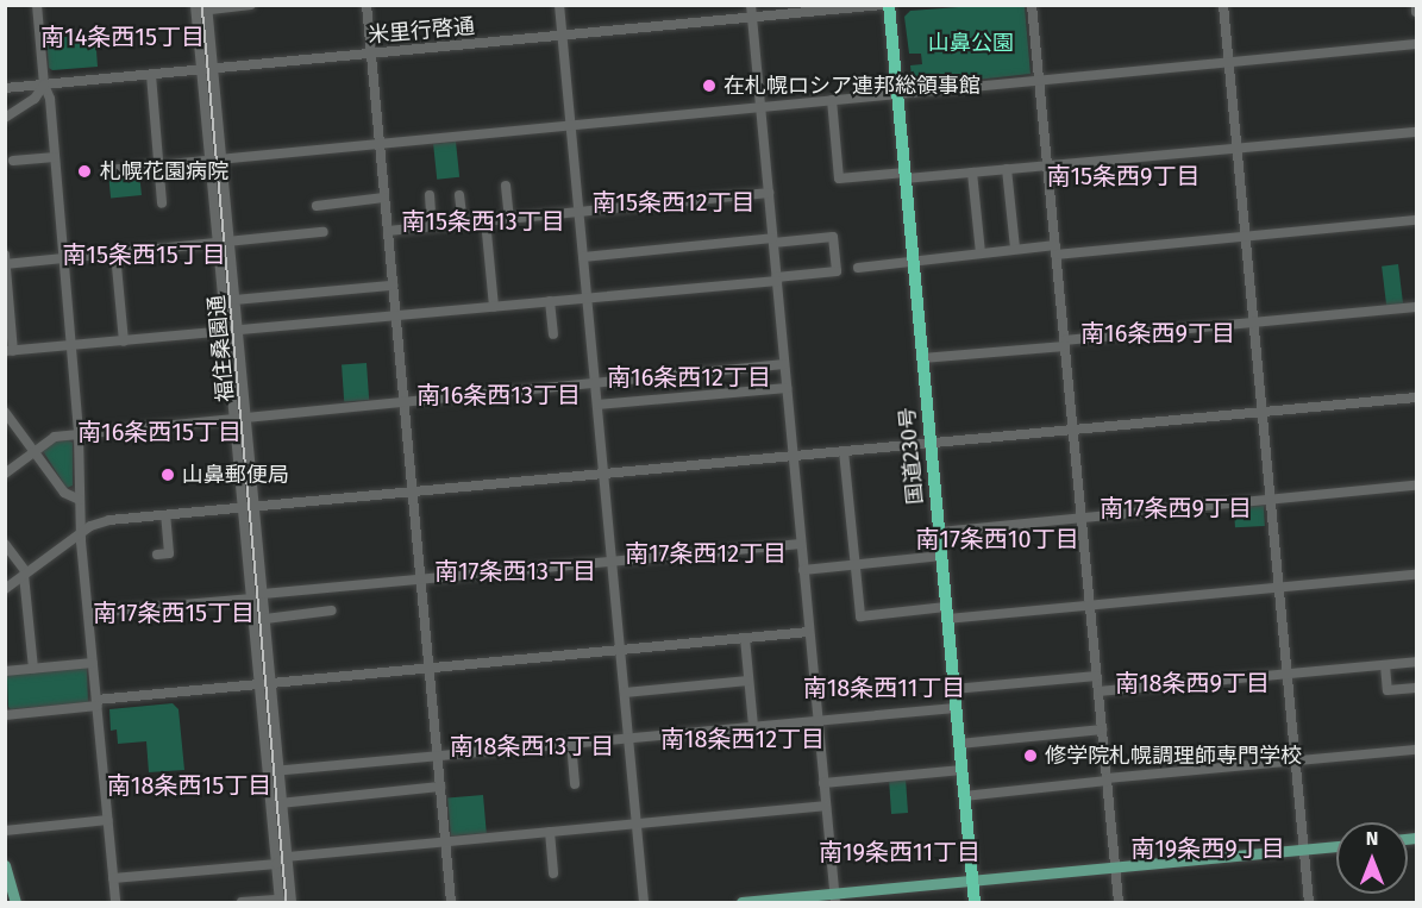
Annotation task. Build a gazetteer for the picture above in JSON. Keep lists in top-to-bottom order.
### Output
{
  "streets": {
    "highway": ["国道230号"],
    "street": ["米里行啓通", "福住桑園通"]
  },
  "crossings": [
    ["米里行啓通", "福住桑園通"]
  ],
  "districts": [
    "南14条西15丁目",
    "南15条西9丁目",
    "南15条西12丁目",
    "南15条西13丁目",
    "南15条西15丁目",
    "南16条西9丁目",
    "南16条西12丁目",
    "南16条西13丁目",
    "南16条西15丁目",
    "南17条西9丁目",
    "南17条西10丁目",
    "南17条西12丁目",
    "南17条西13丁目",
    "南17条西15丁目",
    "南18条西9丁目",
    "南18条西11丁目",
    "南18条西12丁目",
    "南18条西13丁目",
    "南18条西15丁目",
    "南19条西9丁目",
    "南19条西11丁目"
  ],
  "parks": ["山鼻公園"],
  "places": [
    "在札幌ロシア連邦総領事館",
    "札幌花園病院",
    "山鼻郵便局",
    "修学院札幌調理師専門学校"
  ],
  "north": "top"
}
